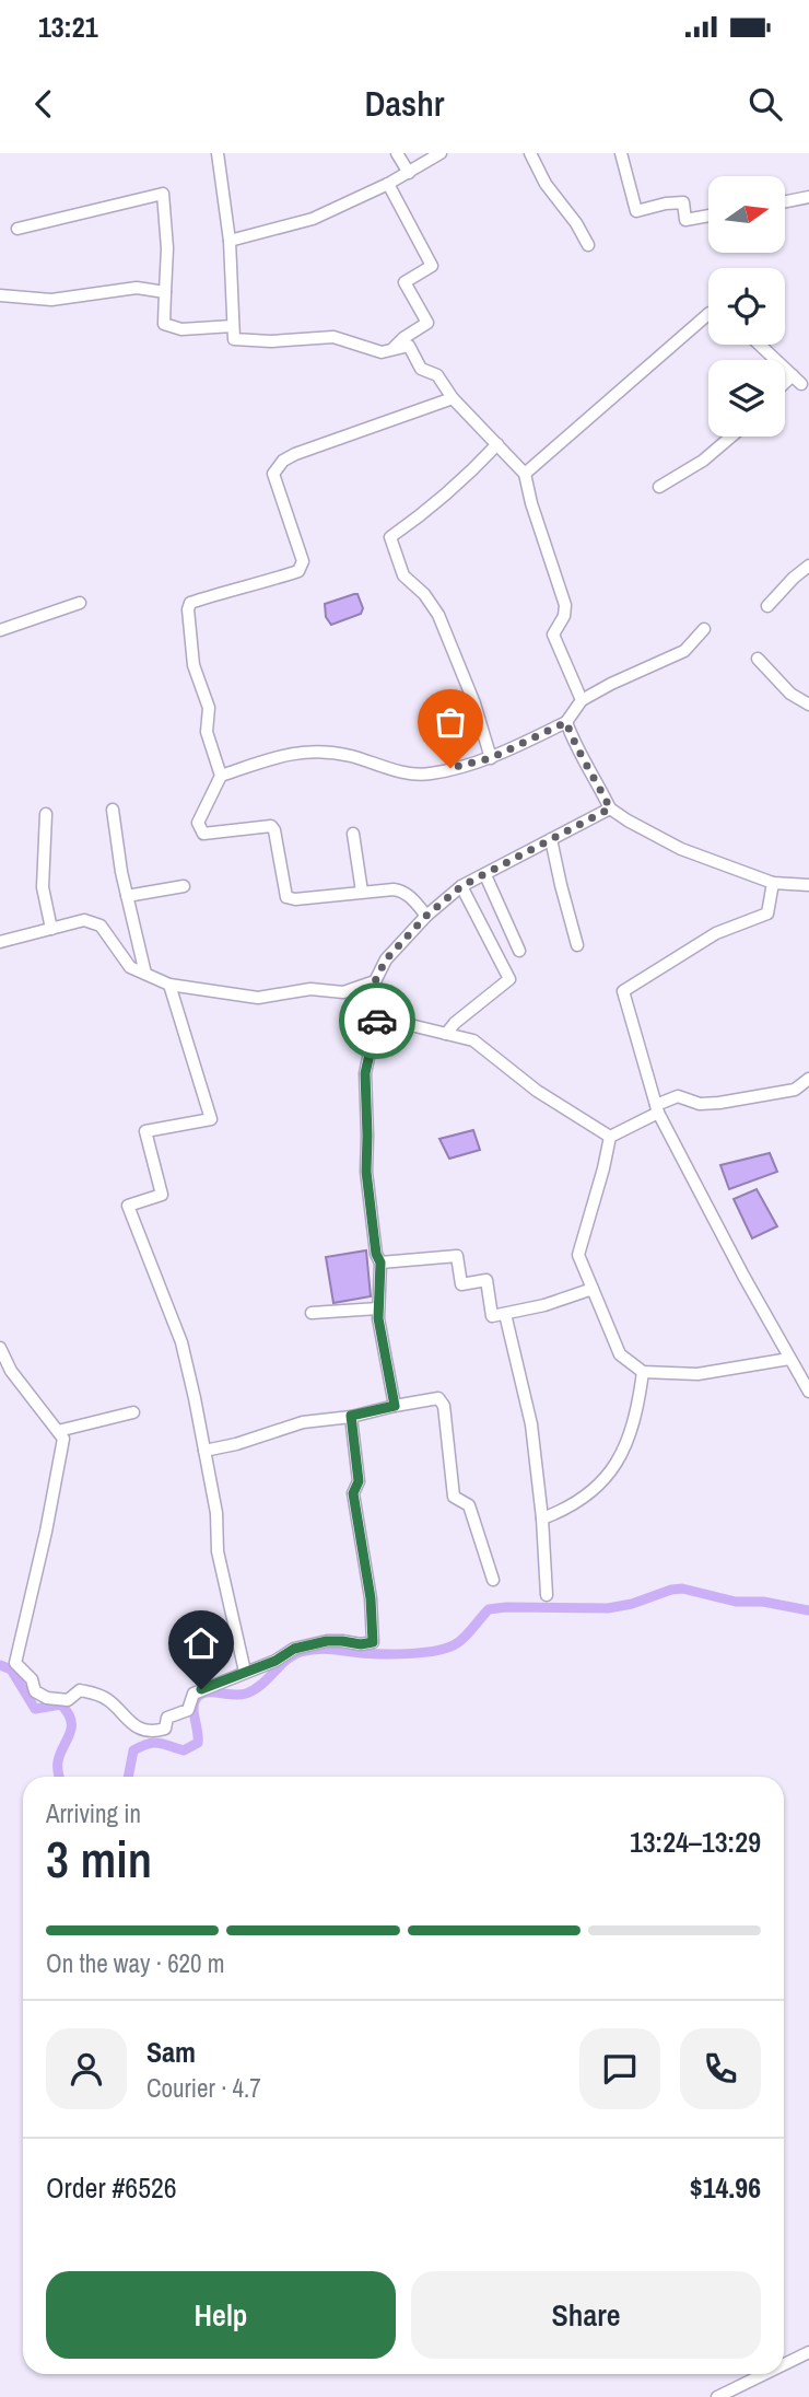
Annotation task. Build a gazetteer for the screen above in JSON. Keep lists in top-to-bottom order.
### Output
{
  "north": "right",
  "page": {
    "status": "13:21",
    "header": "Dashr",
    "heading": ["3 min", "Arriving in", "13:24–13:29"],
    "panel": [
      "Sam",
      "Courier · 4.7",
      "Order #6526",
      "$14.96"
    ],
    "bar": "On the way · 620 m",
    "buttons": ["Help", "Share"]
  }
}
